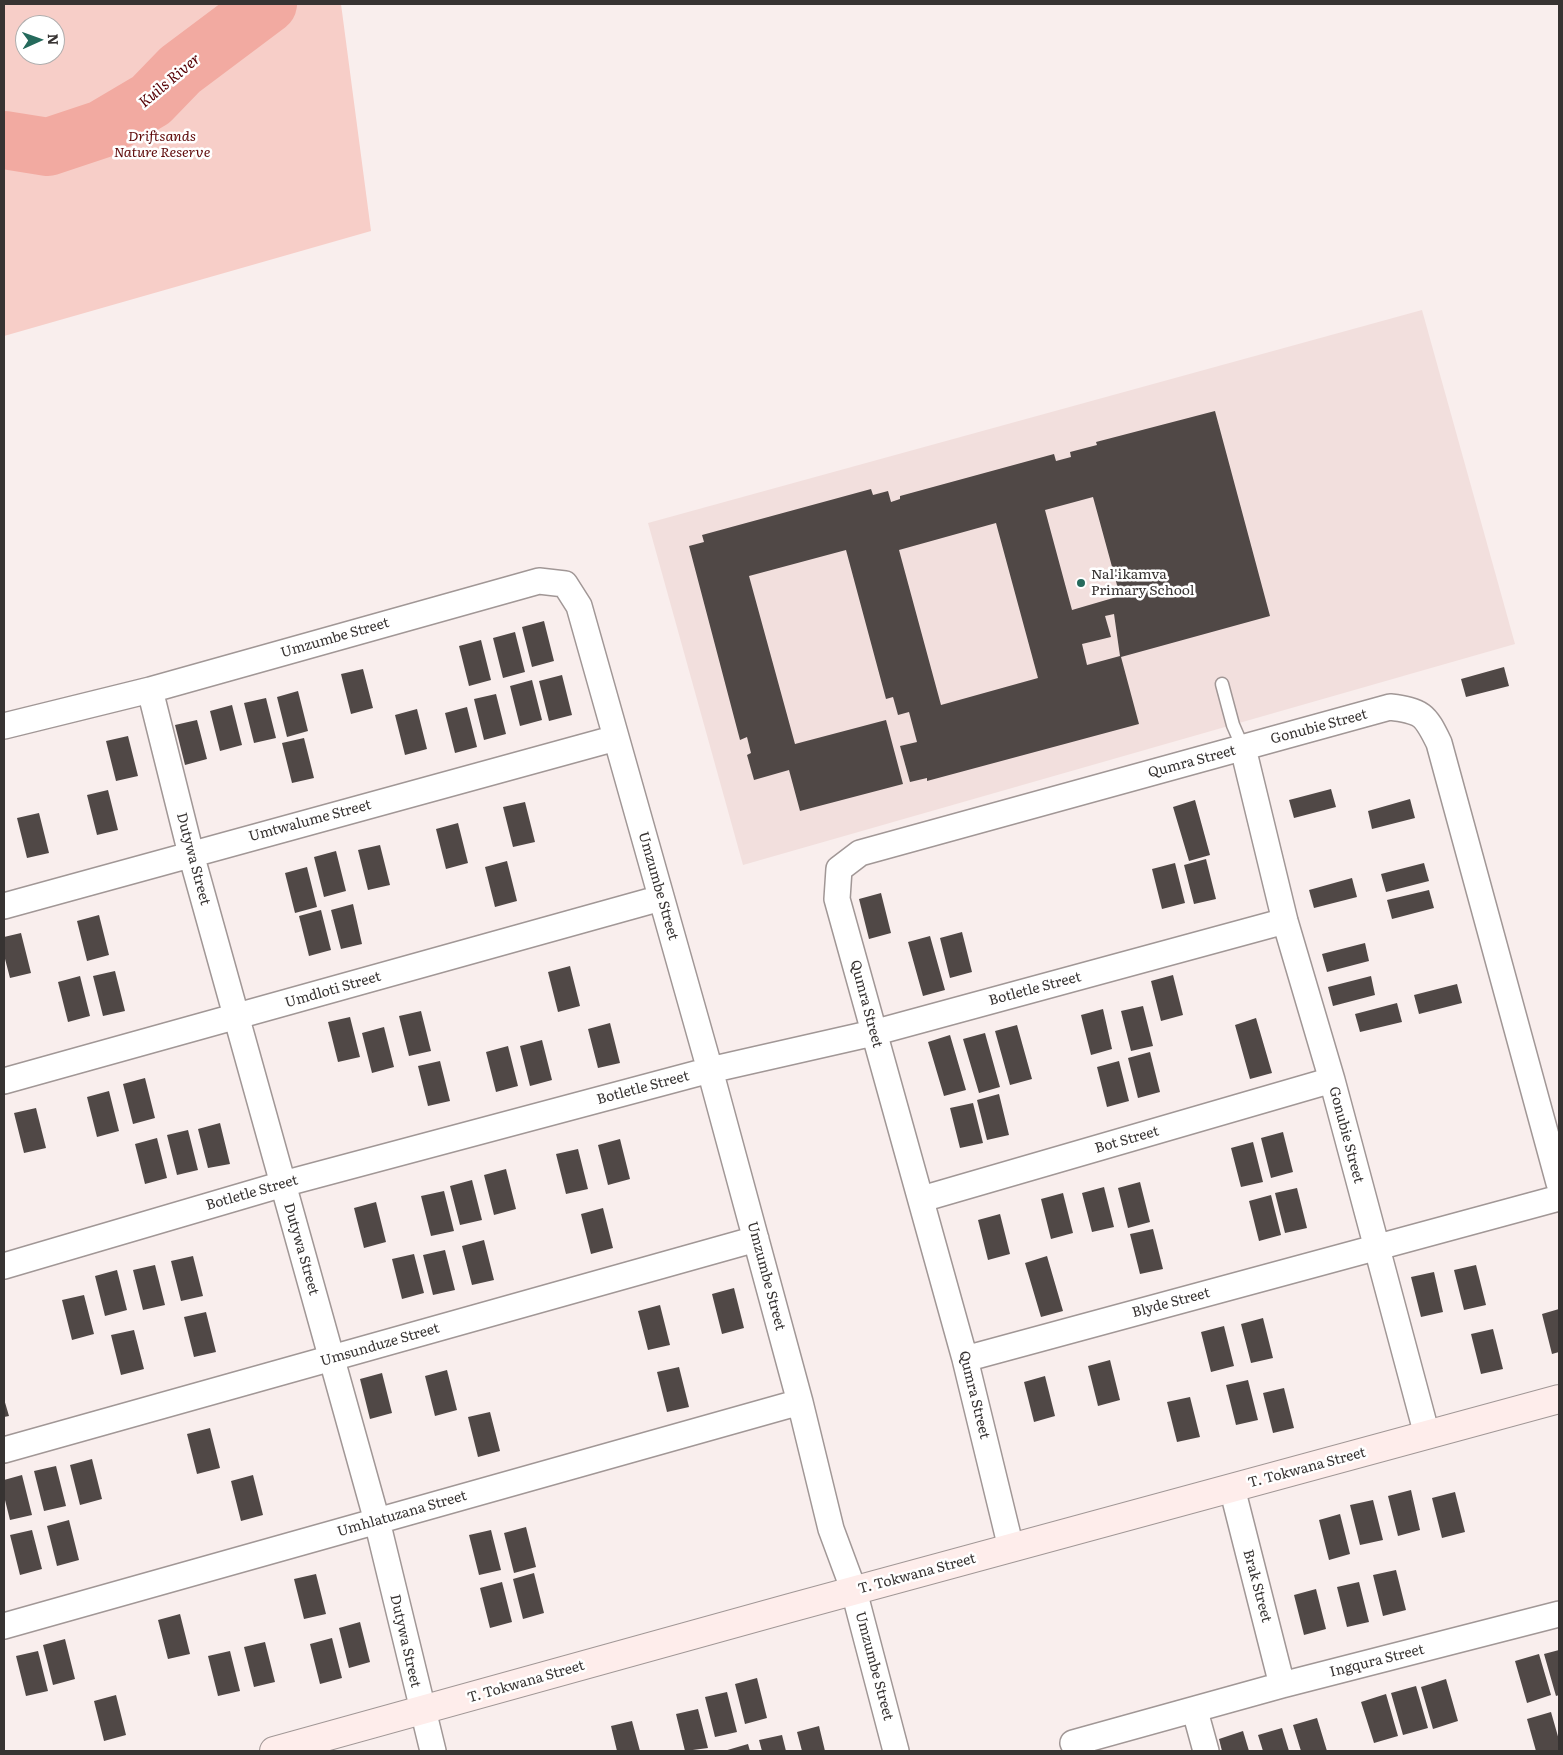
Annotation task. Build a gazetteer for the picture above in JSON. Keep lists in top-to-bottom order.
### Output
{
  "streets": {
    "street": [
      "Umzumbe Street",
      "Gonubie Street",
      "Qumra Street",
      "Umtwalume Street",
      "Dutywa Street",
      "Botletle Street",
      "Umdloti Street",
      "Bot Street",
      "Blyde Street",
      "Umsunduze Street",
      "T. Tokwana Street",
      "Umhlatuzana Street",
      "Brak Street",
      "Ingqura Street"
    ]
  },
  "crossings": [
    ["Umzumbe Street", "Umtwalume Street"],
    ["Umzumbe Street", "Dutywa Street"],
    ["Umzumbe Street", "Botletle Street"],
    ["Umzumbe Street", "Umdloti Street"],
    ["Umzumbe Street", "Umsunduze Street"],
    ["Umzumbe Street", "T. Tokwana Street"],
    ["Umzumbe Street", "Umhlatuzana Street"],
    ["Gonubie Street", "Qumra Street"],
    ["Gonubie Street", "Botletle Street"],
    ["Gonubie Street", "Bot Street"],
    ["Gonubie Street", "Blyde Street"],
    ["Gonubie Street", "T. Tokwana Street"],
    ["Qumra Street", "Botletle Street"],
    ["Qumra Street", "Bot Street"],
    ["Qumra Street", "Blyde Street"],
    ["Qumra Street", "T. Tokwana Street"],
    ["Umtwalume Street", "Dutywa Street"],
    ["Dutywa Street", "Botletle Street"],
    ["Dutywa Street", "Umdloti Street"],
    ["Dutywa Street", "Umsunduze Street"],
    ["Dutywa Street", "T. Tokwana Street"],
    ["Dutywa Street", "Umhlatuzana Street"],
    ["T. Tokwana Street", "Brak Street"],
    ["Brak Street", "Ingqura Street"]
  ],
  "water": ["Kuils River"],
  "parks": ["Driftsands Nature Reserve"],
  "places": ["Nal'ikamva Primary School"],
  "north": "right"
}
